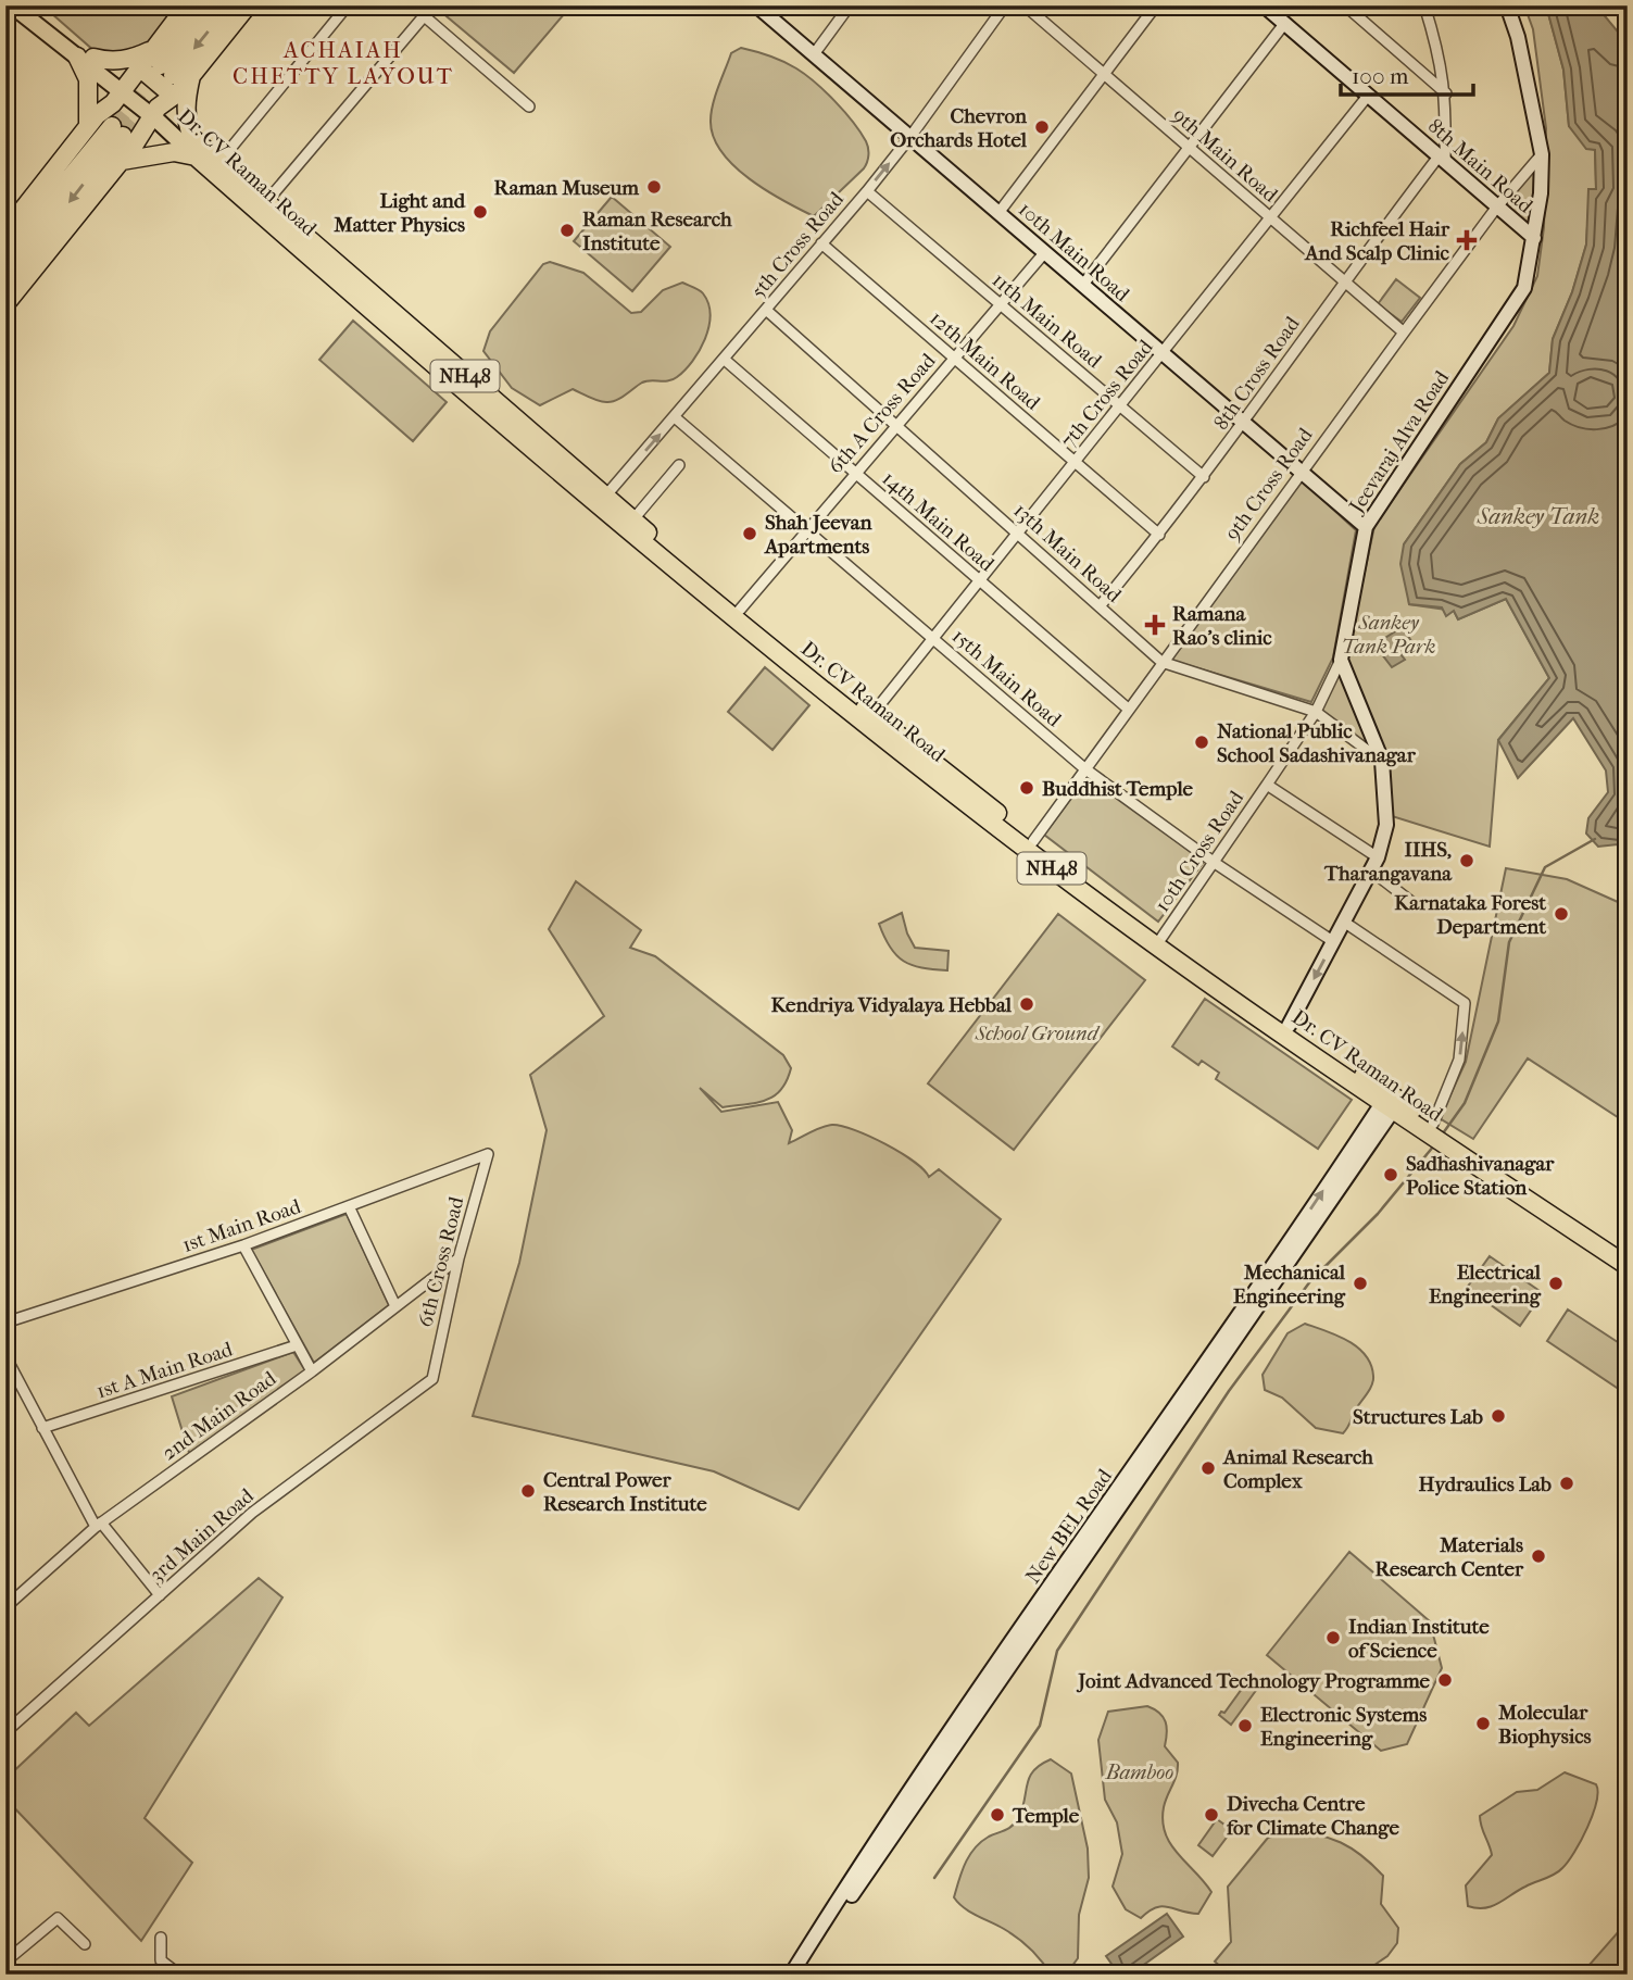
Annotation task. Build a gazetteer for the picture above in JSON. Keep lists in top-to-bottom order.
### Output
{
  "streets": {
    "highway": ["Dr. CV Raman Road", "NH48"],
    "street": [
      "9th Main Road",
      "8th Main Road",
      "5th Cross Road",
      "10th Main Road",
      "11th Main Road",
      "12th Main Road",
      "8th Cross Road",
      "7th Cross Road",
      "6th A Cross Road",
      "Jeevaraj Alva Road",
      "9th Cross Road",
      "14th Main Road",
      "13th Main Road",
      "15th Main Road",
      "10th Cross Road",
      "1st Main Road",
      "6th Cross Road",
      "1st A Main Road",
      "2nd Main Road",
      "New BEL Road",
      "3rd Main Road"
    ]
  },
  "crossings": [
    ["9th Main Road", "8th Cross Road"],
    ["9th Main Road", "7th Cross Road"],
    ["9th Main Road", "9th Cross Road"],
    ["8th Main Road", "8th Cross Road"],
    ["8th Main Road", "7th Cross Road"],
    ["8th Main Road", "Jeevaraj Alva Road"],
    ["8th Main Road", "9th Cross Road"],
    ["Dr. CV Raman Road", "5th Cross Road"],
    ["Dr. CV Raman Road", "7th Cross Road"],
    ["Dr. CV Raman Road", "6th A Cross Road"],
    ["Dr. CV Raman Road", "9th Cross Road"],
    ["Dr. CV Raman Road", "10th Cross Road"],
    ["Dr. CV Raman Road", "New BEL Road"],
    ["5th Cross Road", "10th Main Road"],
    ["5th Cross Road", "11th Main Road"],
    ["5th Cross Road", "12th Main Road"],
    ["5th Cross Road", "14th Main Road"],
    ["5th Cross Road", "13th Main Road"],
    ["5th Cross Road", "15th Main Road"],
    ["10th Main Road", "8th Cross Road"],
    ["10th Main Road", "7th Cross Road"],
    ["10th Main Road", "6th A Cross Road"],
    ["10th Main Road", "Jeevaraj Alva Road"],
    ["10th Main Road", "9th Cross Road"],
    ["11th Main Road", "8th Cross Road"],
    ["11th Main Road", "7th Cross Road"],
    ["11th Main Road", "6th A Cross Road"],
    ["12th Main Road", "8th Cross Road"],
    ["12th Main Road", "7th Cross Road"],
    ["12th Main Road", "6th A Cross Road"],
    ["8th Cross Road", "13th Main Road"],
    ["7th Cross Road", "14th Main Road"],
    ["7th Cross Road", "13th Main Road"],
    ["7th Cross Road", "15th Main Road"],
    ["6th A Cross Road", "14th Main Road"],
    ["6th A Cross Road", "13th Main Road"],
    ["6th A Cross Road", "15th Main Road"],
    ["Jeevaraj Alva Road", "9th Cross Road"],
    ["Jeevaraj Alva Road", "10th Cross Road"],
    ["9th Cross Road", "14th Main Road"],
    ["9th Cross Road", "13th Main Road"],
    ["9th Cross Road", "15th Main Road"],
    ["13th Main Road", "10th Cross Road"],
    ["15th Main Road", "10th Cross Road"],
    ["1st Main Road", "6th Cross Road"],
    ["6th Cross Road", "2nd Main Road"],
    ["6th Cross Road", "3rd Main Road"]
  ],
  "districts": ["ACHAIAH CHETTY LAYOUT"],
  "water": ["Sankey Tank"],
  "parks": ["Sankey Tank Park", "School Ground", "Bamboo"],
  "places": {
    "other": [
      "Chevron Orchards Hotel",
      "Raman Museum",
      "Light and Matter Physics",
      "Raman Research Institute",
      "Shah Jeevan Apartments",
      "National Public School Sadashivanagar",
      "Buddhist Temple",
      "IIHS, Tharangavana",
      "Karnataka Forest Department",
      "Kendriya Vidyalaya Hebbal",
      "Sadhashivanagar Police Station",
      "Mechanical Engineering",
      "Electrical Engineering",
      "Structures Lab",
      "Animal Research Complex",
      "Hydraulics Lab",
      "Central Power Research Institute",
      "Materials Research Center",
      "Indian Institute of Science",
      "Joint Advanced Technology Programme",
      "Molecular Biophysics",
      "Electronic Systems Engineering",
      "Temple",
      "Divecha Centre for Climate Change"
    ],
    "health": ["Richfeel Hair And Scalp Clinic", "Ramana Rao's clinic"]
  },
  "scale_bar": "100 m"
}
